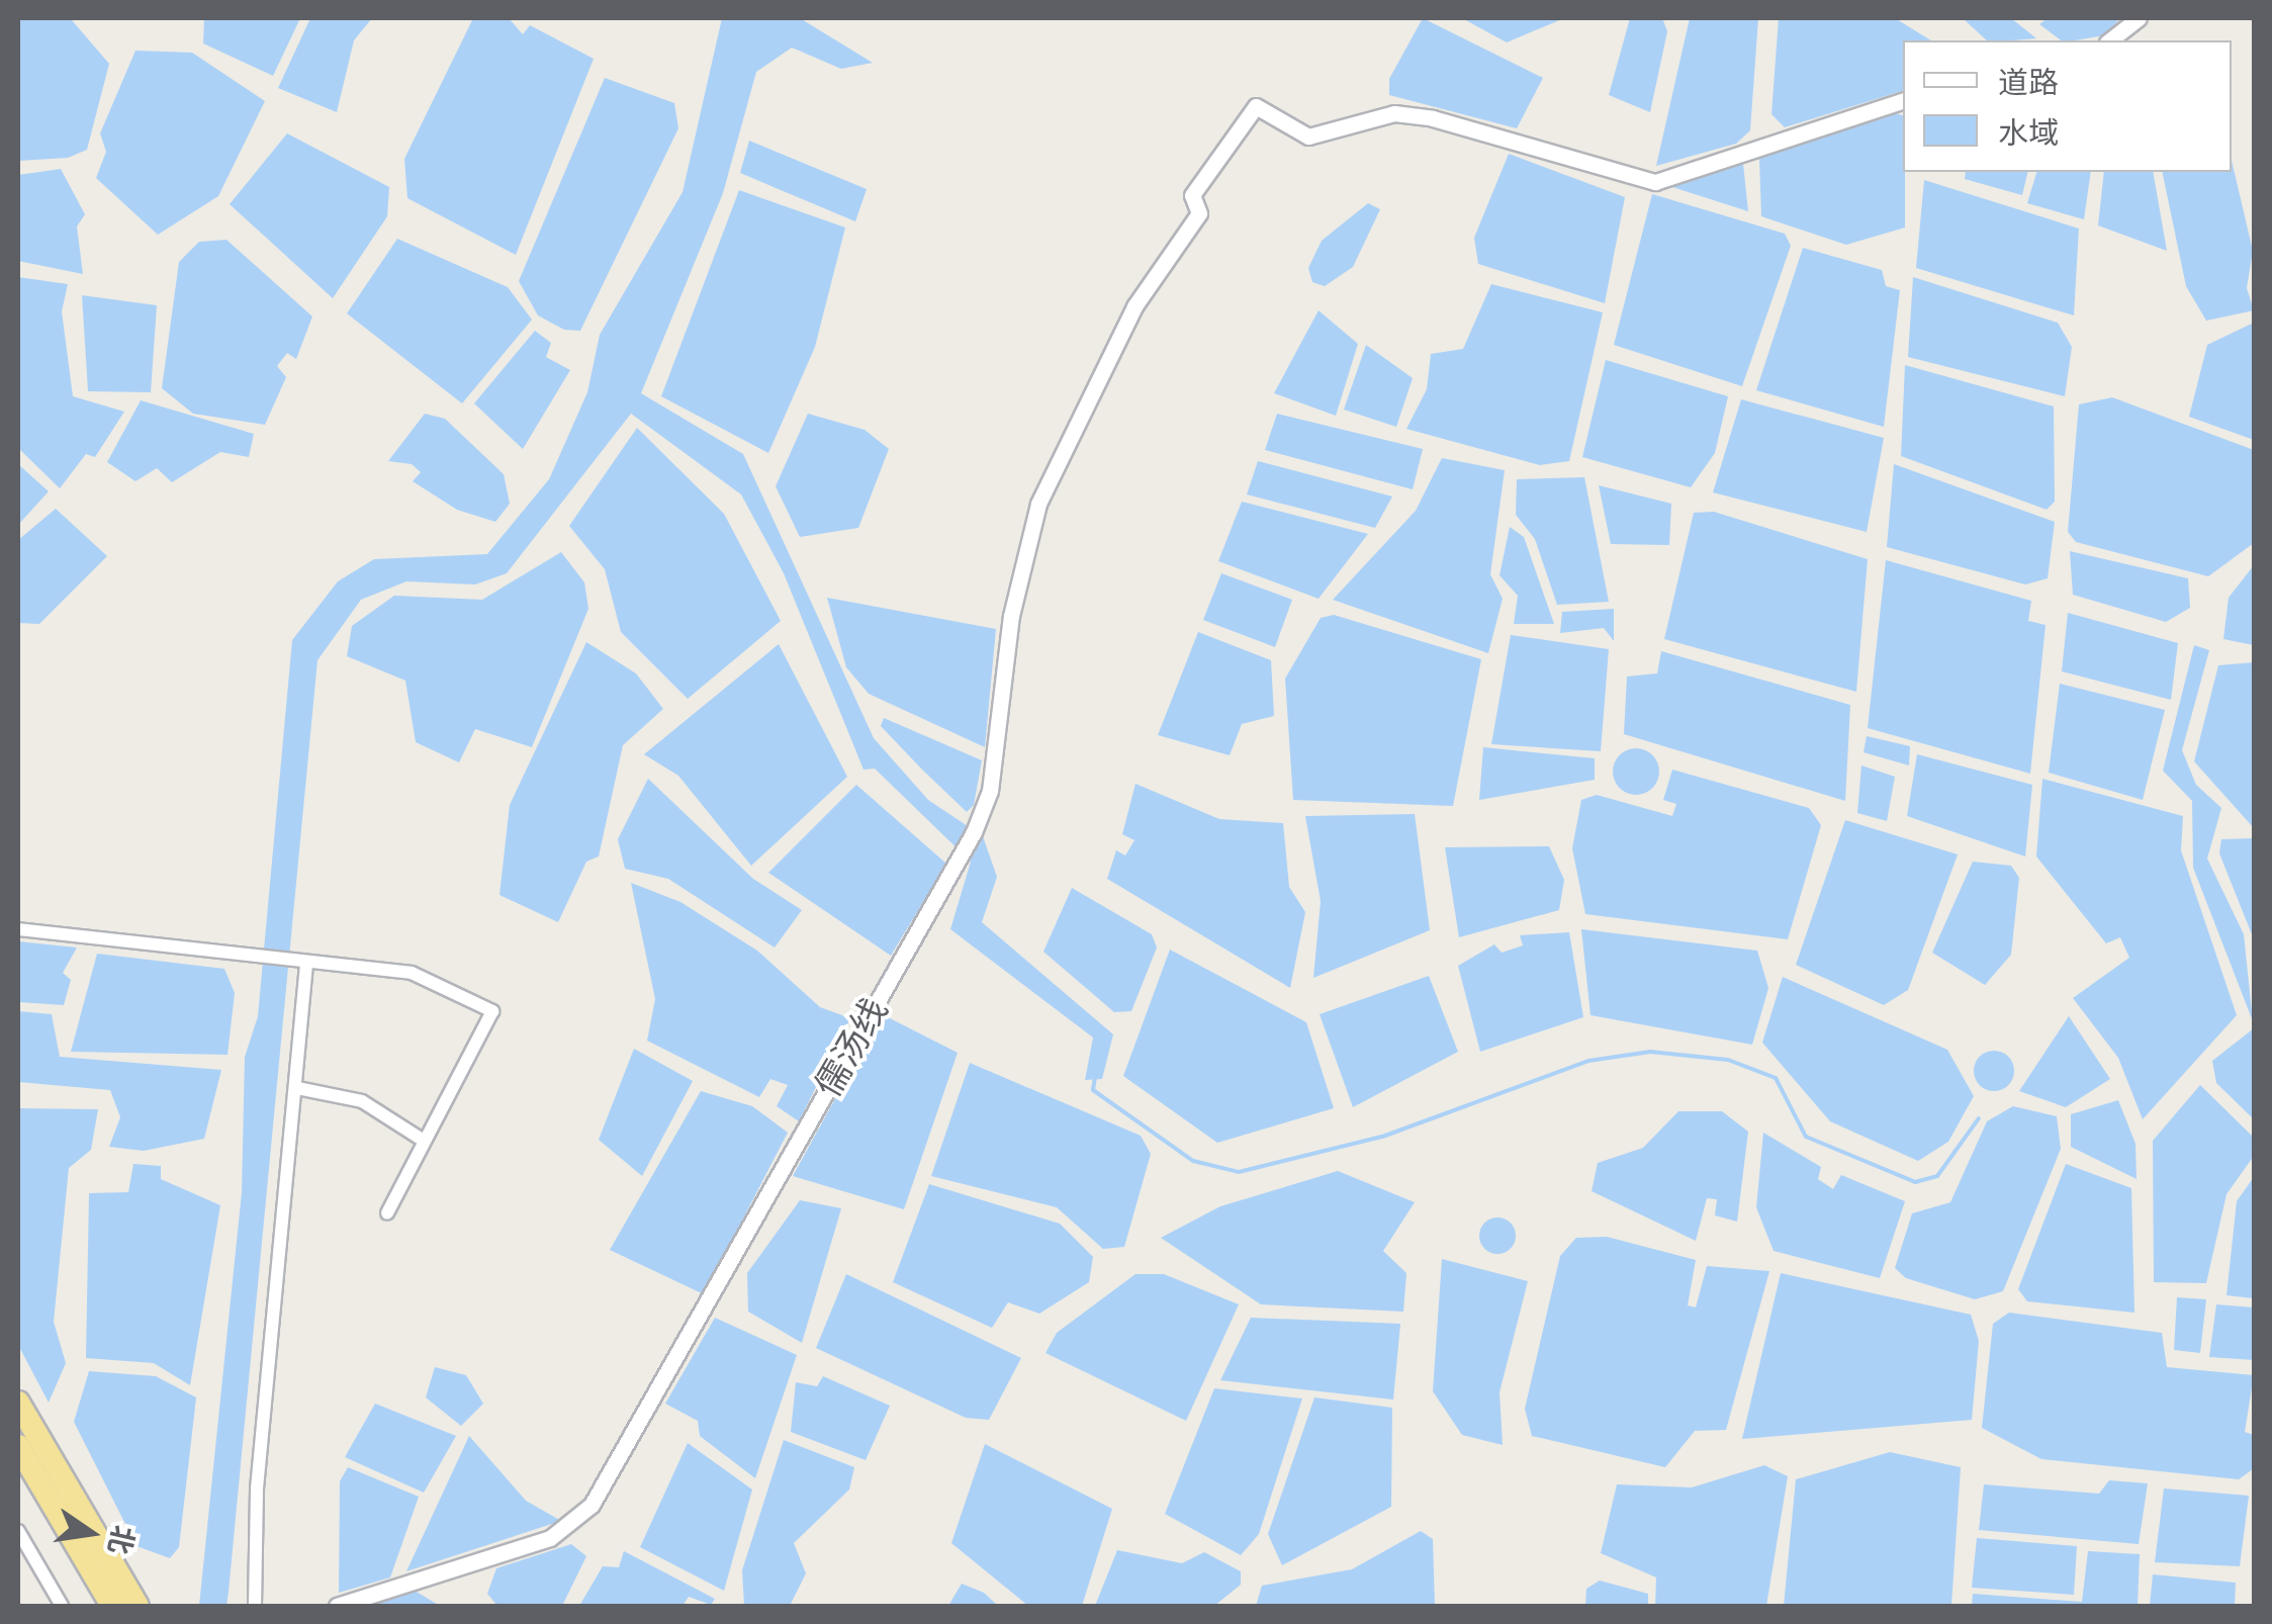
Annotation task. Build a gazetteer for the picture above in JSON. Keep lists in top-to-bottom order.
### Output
{
  "streets": {
    "street": ["儒汤线"]
  },
  "legend": ["道路", "水域"],
  "north": "right"
}
